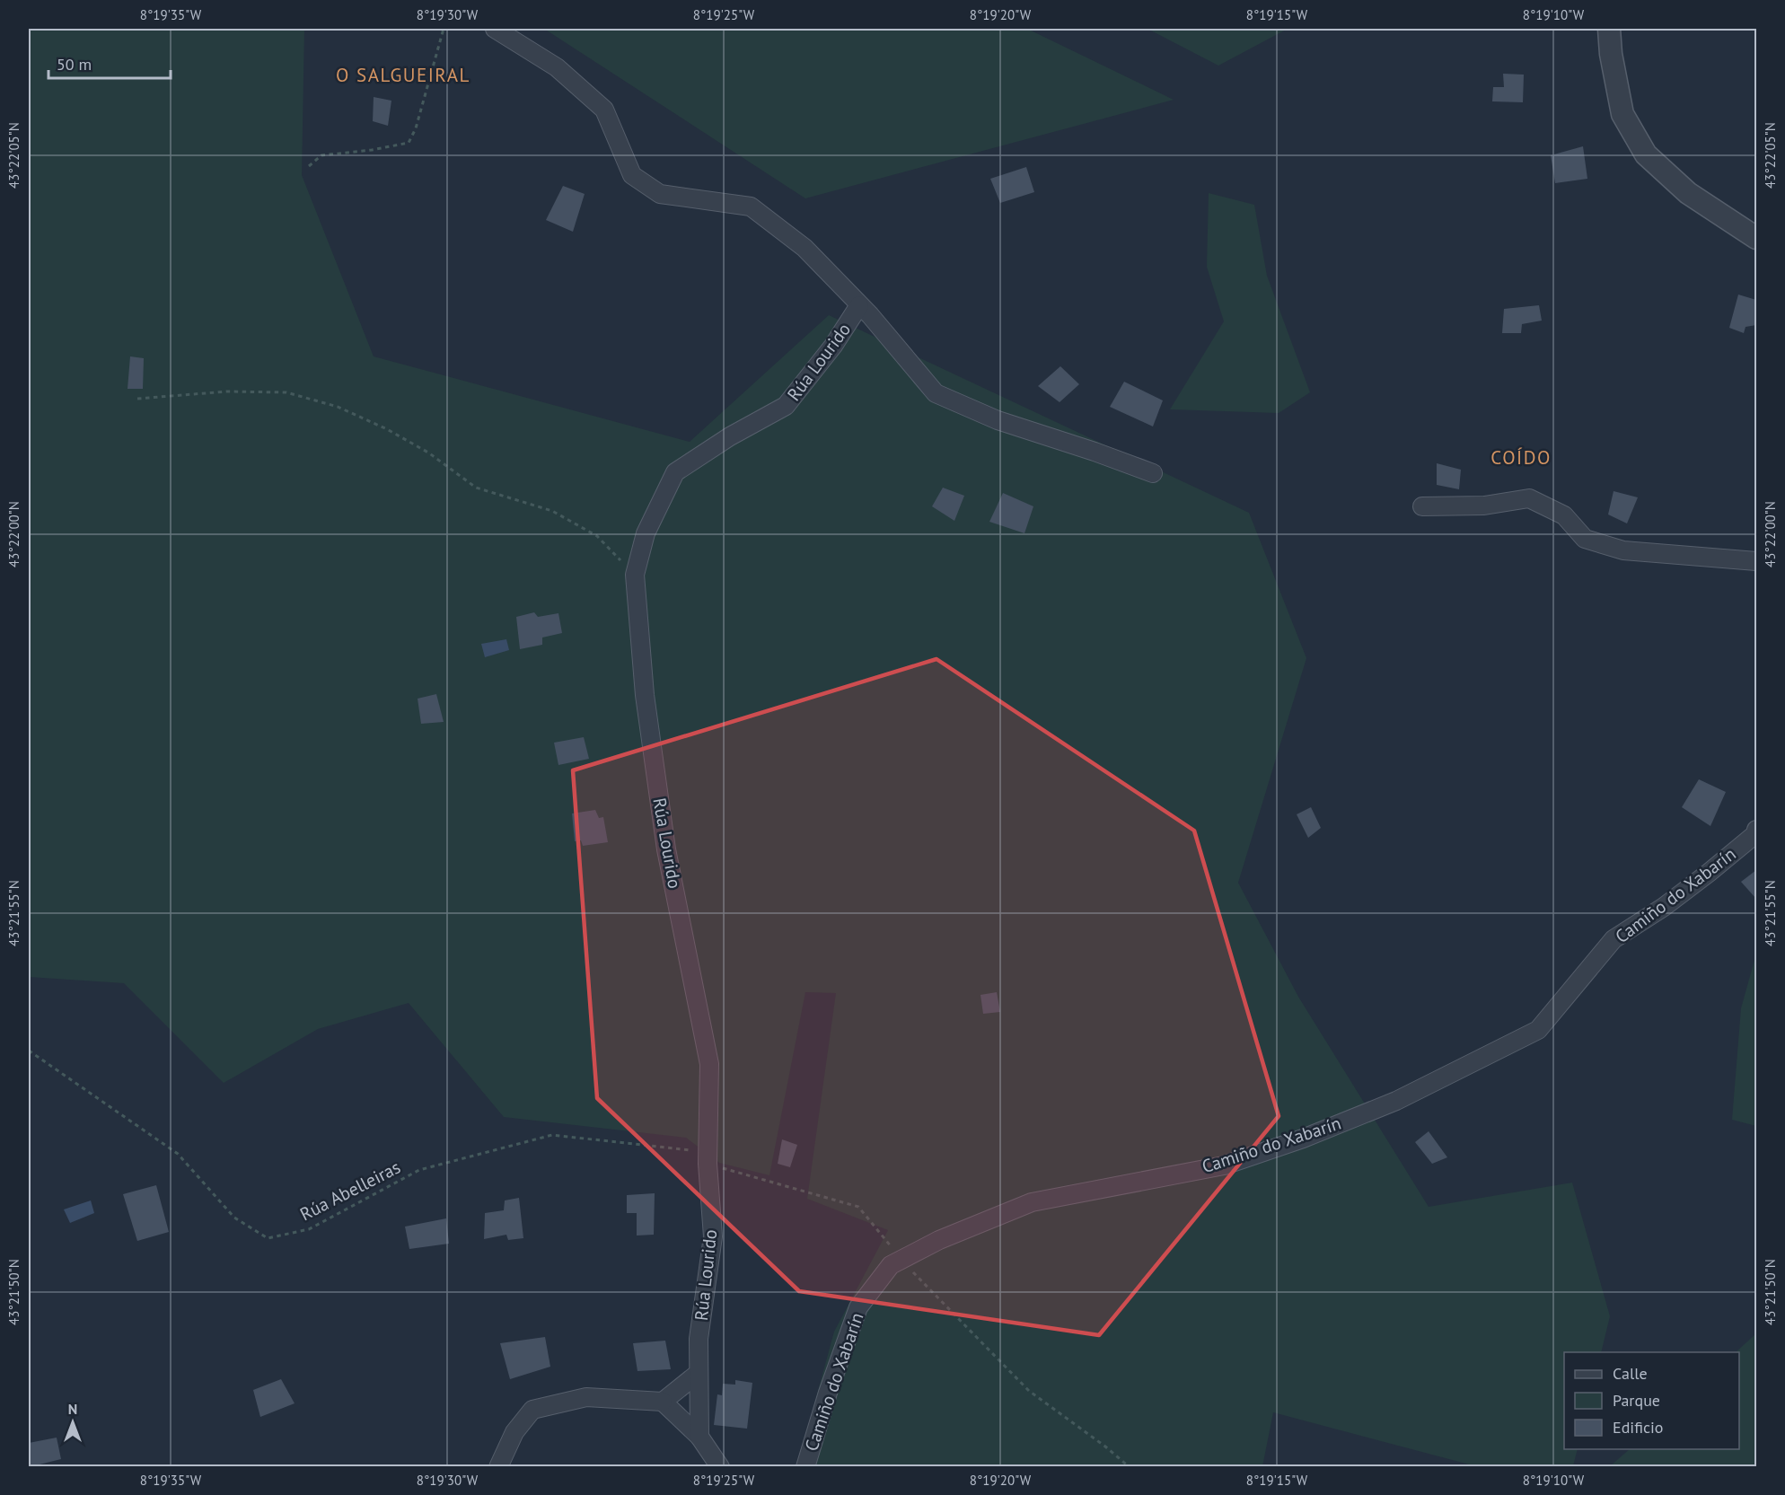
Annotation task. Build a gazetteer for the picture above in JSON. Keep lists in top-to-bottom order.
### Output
{
  "streets": {
    "street": ["Rúa Lourido", "Camiño do Xabarín"],
    "path": ["Rúa Abelleiras"]
  },
  "crossings": [
    ["Rúa Lourido", "Rúa Abelleiras"],
    ["Camiño do Xabarín", "Rúa Abelleiras"]
  ],
  "districts": ["O SALGUEIRAL", "COÍDO"],
  "legend": ["Calle", "Parque", "Edificio"],
  "scale_bar": "50 m",
  "north": "top",
  "coordinates": [
    "8°19'35\"W",
    "8°19'30\"W",
    "8°19'25\"W",
    "8°19'20\"W",
    "8°19'15\"W",
    "8°19'10\"W",
    "43°22'05\"N",
    "43°22'00\"N",
    "43°21'55\"N",
    "43°21'50\"N"
  ]
}
